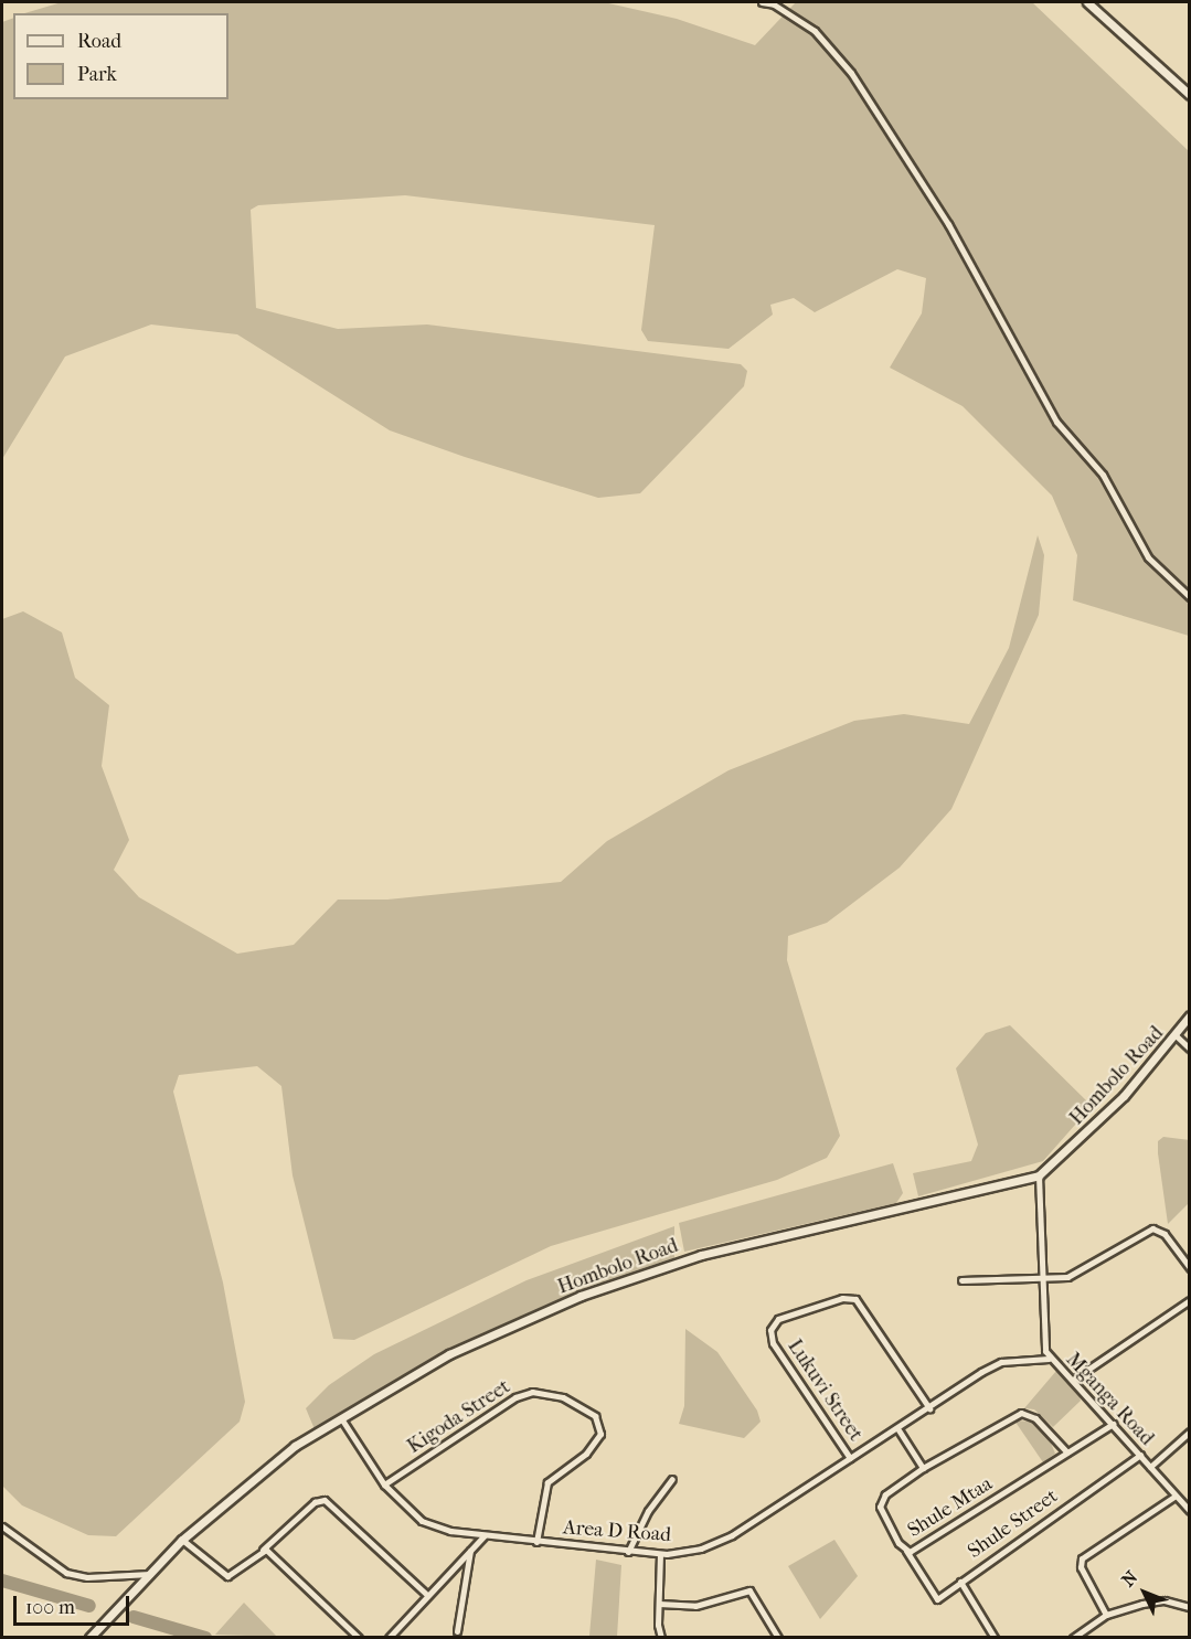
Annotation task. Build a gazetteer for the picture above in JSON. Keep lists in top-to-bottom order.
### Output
{
  "streets": {
    "street": [
      "Hombolo Road",
      "Lukuvi Street",
      "Mganga Road",
      "Kigoda Street",
      "Shule Mtaa",
      "Shule Street",
      "Area D Road"
    ]
  },
  "crossings": [
    ["Hombolo Road", "Mganga Road"],
    ["Hombolo Road", "Area D Road"],
    ["Lukuvi Street", "Area D Road"],
    ["Mganga Road", "Shule Mtaa"],
    ["Mganga Road", "Shule Street"],
    ["Mganga Road", "Area D Road"],
    ["Kigoda Street", "Area D Road"]
  ],
  "legend": ["Road", "Park"],
  "scale_bar": "100 m",
  "north": "top left"
}
